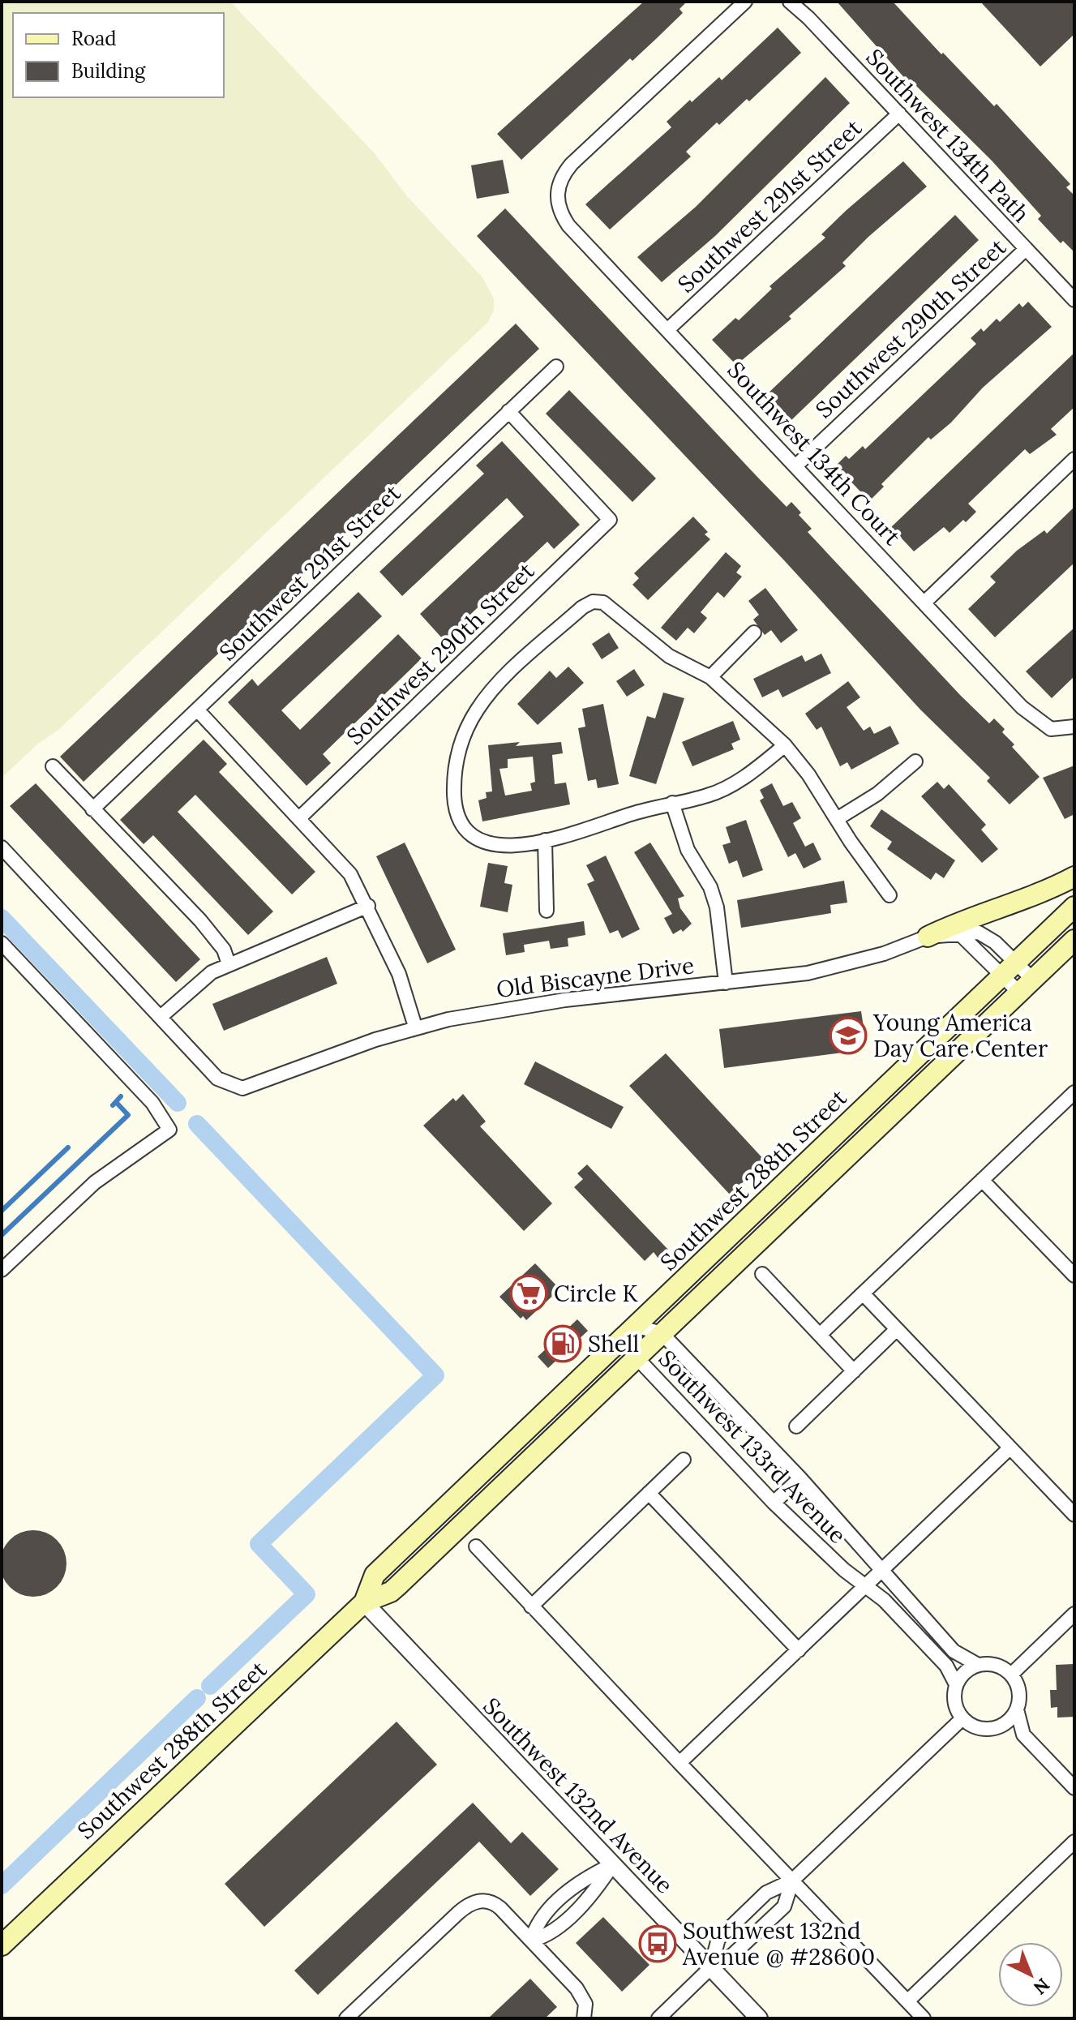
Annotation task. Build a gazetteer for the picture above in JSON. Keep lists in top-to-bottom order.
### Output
{
  "streets": {
    "main road": ["Southwest 288th Street"],
    "street": [
      "Southwest 134th Path",
      "Southwest 291st Street",
      "Southwest 290th Street",
      "Southwest 134th Court",
      "Old Biscayne Drive",
      "Southwest 133rd Avenue",
      "Southwest 132nd Avenue"
    ]
  },
  "crossings": [
    ["Southwest 134th Path", "Southwest 291st Street"],
    ["Southwest 134th Path", "Southwest 290th Street"],
    ["Southwest 291st Street", "Southwest 290th Street"],
    ["Southwest 291st Street", "Southwest 134th Court"],
    ["Southwest 290th Street", "Southwest 134th Court"],
    ["Old Biscayne Drive", "Southwest 288th Street"],
    ["Southwest 288th Street", "Southwest 133rd Avenue"],
    ["Southwest 288th Street", "Southwest 132nd Avenue"]
  ],
  "places": {
    "school or university": ["Young America Day Care Center"],
    "supermarket": ["Circle K"],
    "fuel station": ["Shell"],
    "bus stop": ["Southwest 132nd Avenue @ #28600"]
  },
  "legend": ["Road", "Building"],
  "north": "bottom right"
}
